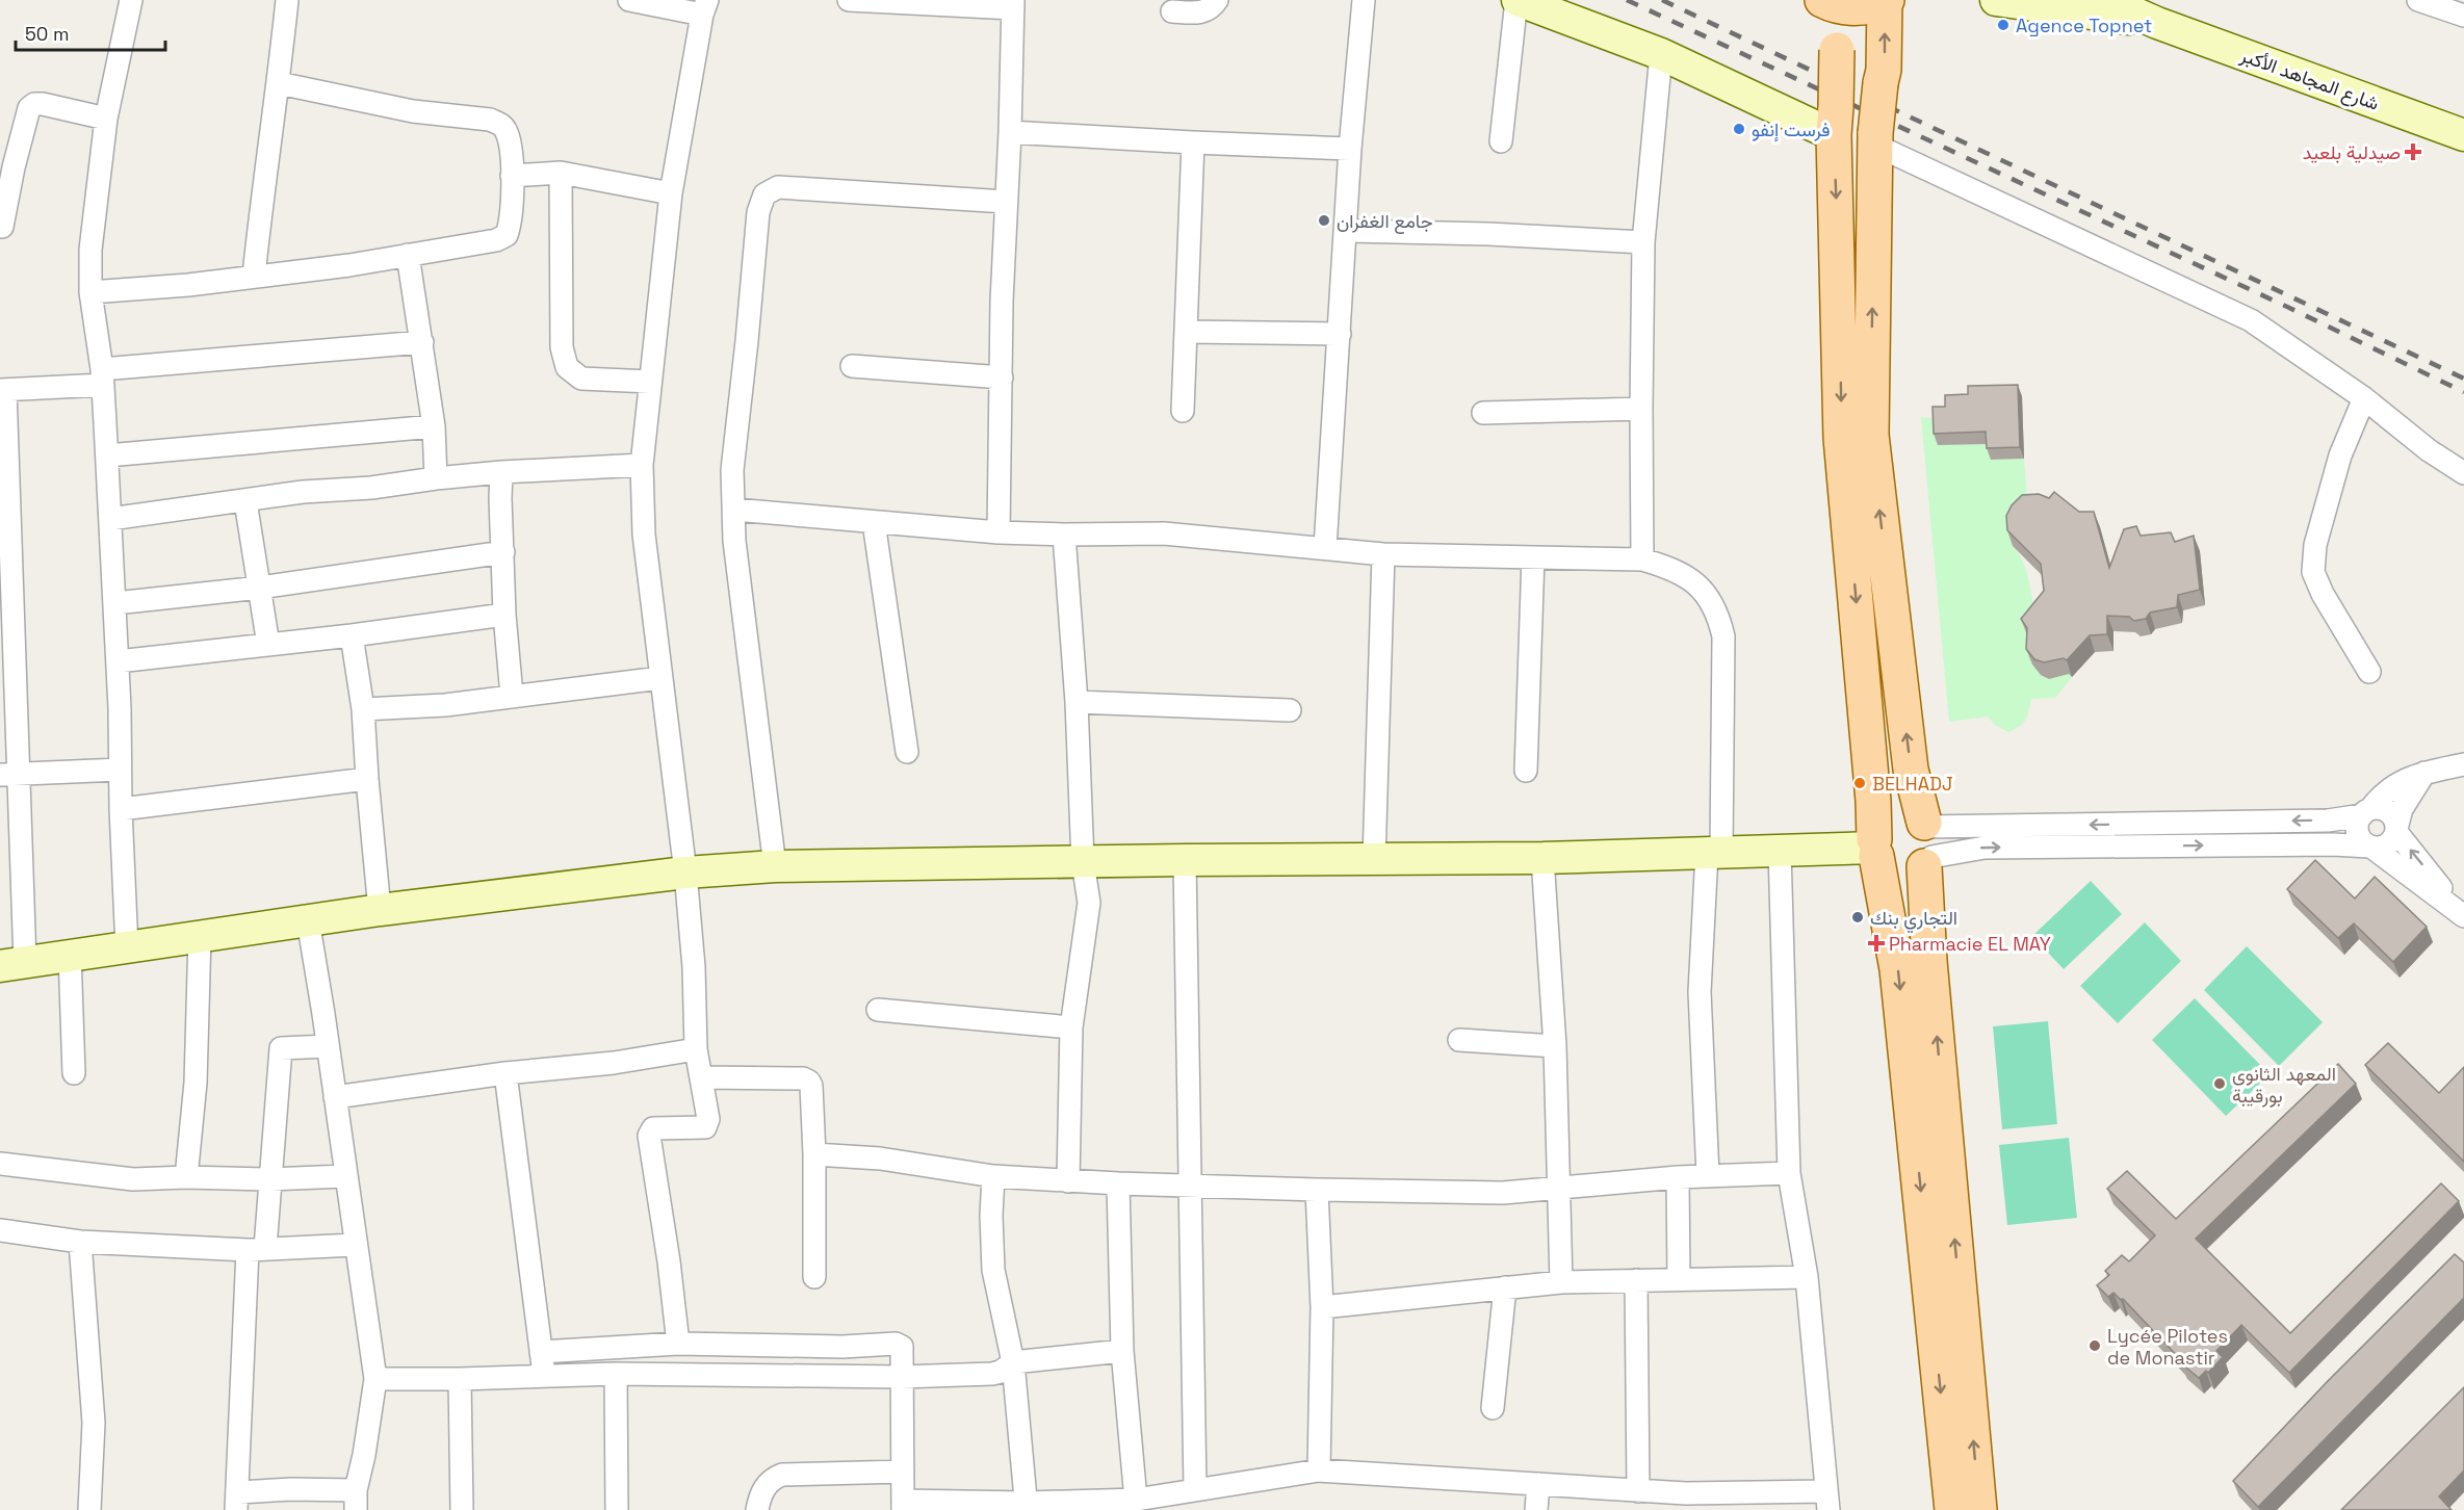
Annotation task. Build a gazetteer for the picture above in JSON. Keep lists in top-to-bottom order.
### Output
{
  "streets": {
    "street": ["شارع المجاهد الأكبر"]
  },
  "places": {
    "other": [
      "Agence Topnet",
      "فرست إنفو",
      "جامع الغفران",
      "BELHADJ",
      "التجاري بنك",
      "المعهد الثانوي بورقيبة",
      "Lycée Pilotes de Monastir"
    ],
    "health": ["صيدلية بلعيد", "Pharmacie EL MAY"]
  },
  "scale_bar": "50 m"
}
